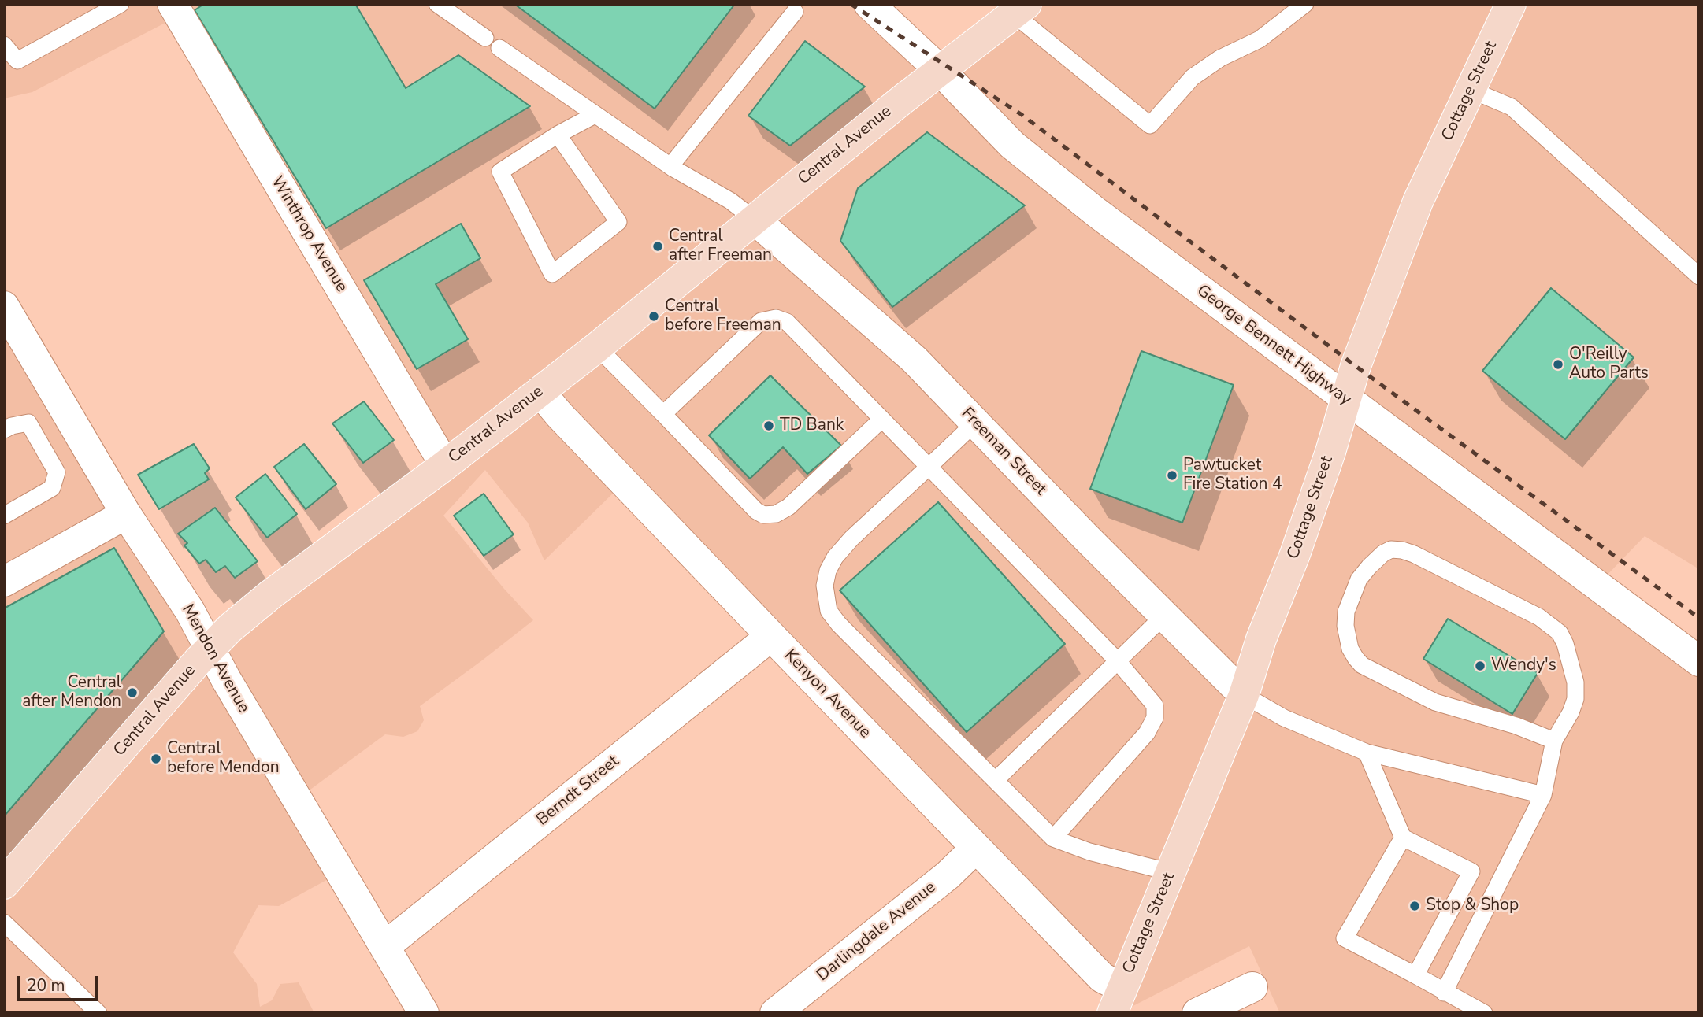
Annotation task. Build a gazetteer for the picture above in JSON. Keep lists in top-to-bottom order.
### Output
{
  "streets": {
    "main road": ["Cottage Street", "Central Avenue"],
    "street": [
      "Winthrop Avenue",
      "George Bennett Highway",
      "Freeman Street",
      "Mendon Avenue",
      "Kenyon Avenue",
      "Berndt Street",
      "Darlingdale Avenue"
    ]
  },
  "crossings": [
    ["Cottage Street", "George Bennett Highway"],
    ["Cottage Street", "Freeman Street"],
    ["Cottage Street", "Kenyon Avenue"],
    ["Central Avenue", "Winthrop Avenue"],
    ["Central Avenue", "George Bennett Highway"],
    ["Central Avenue", "Freeman Street"],
    ["Central Avenue", "Mendon Avenue"],
    ["Central Avenue", "Kenyon Avenue"],
    ["Mendon Avenue", "Berndt Street"],
    ["Kenyon Avenue", "Berndt Street"],
    ["Kenyon Avenue", "Darlingdale Avenue"]
  ],
  "places": [
    "Central after Freeman",
    "Central before Freeman",
    "O'Reilly Auto Parts",
    "TD Bank",
    "Pawtucket Fire Station 4",
    "Wendy's",
    "Central after Mendon",
    "Central before Mendon",
    "Stop & Shop"
  ],
  "scale_bar": "20 m"
}
